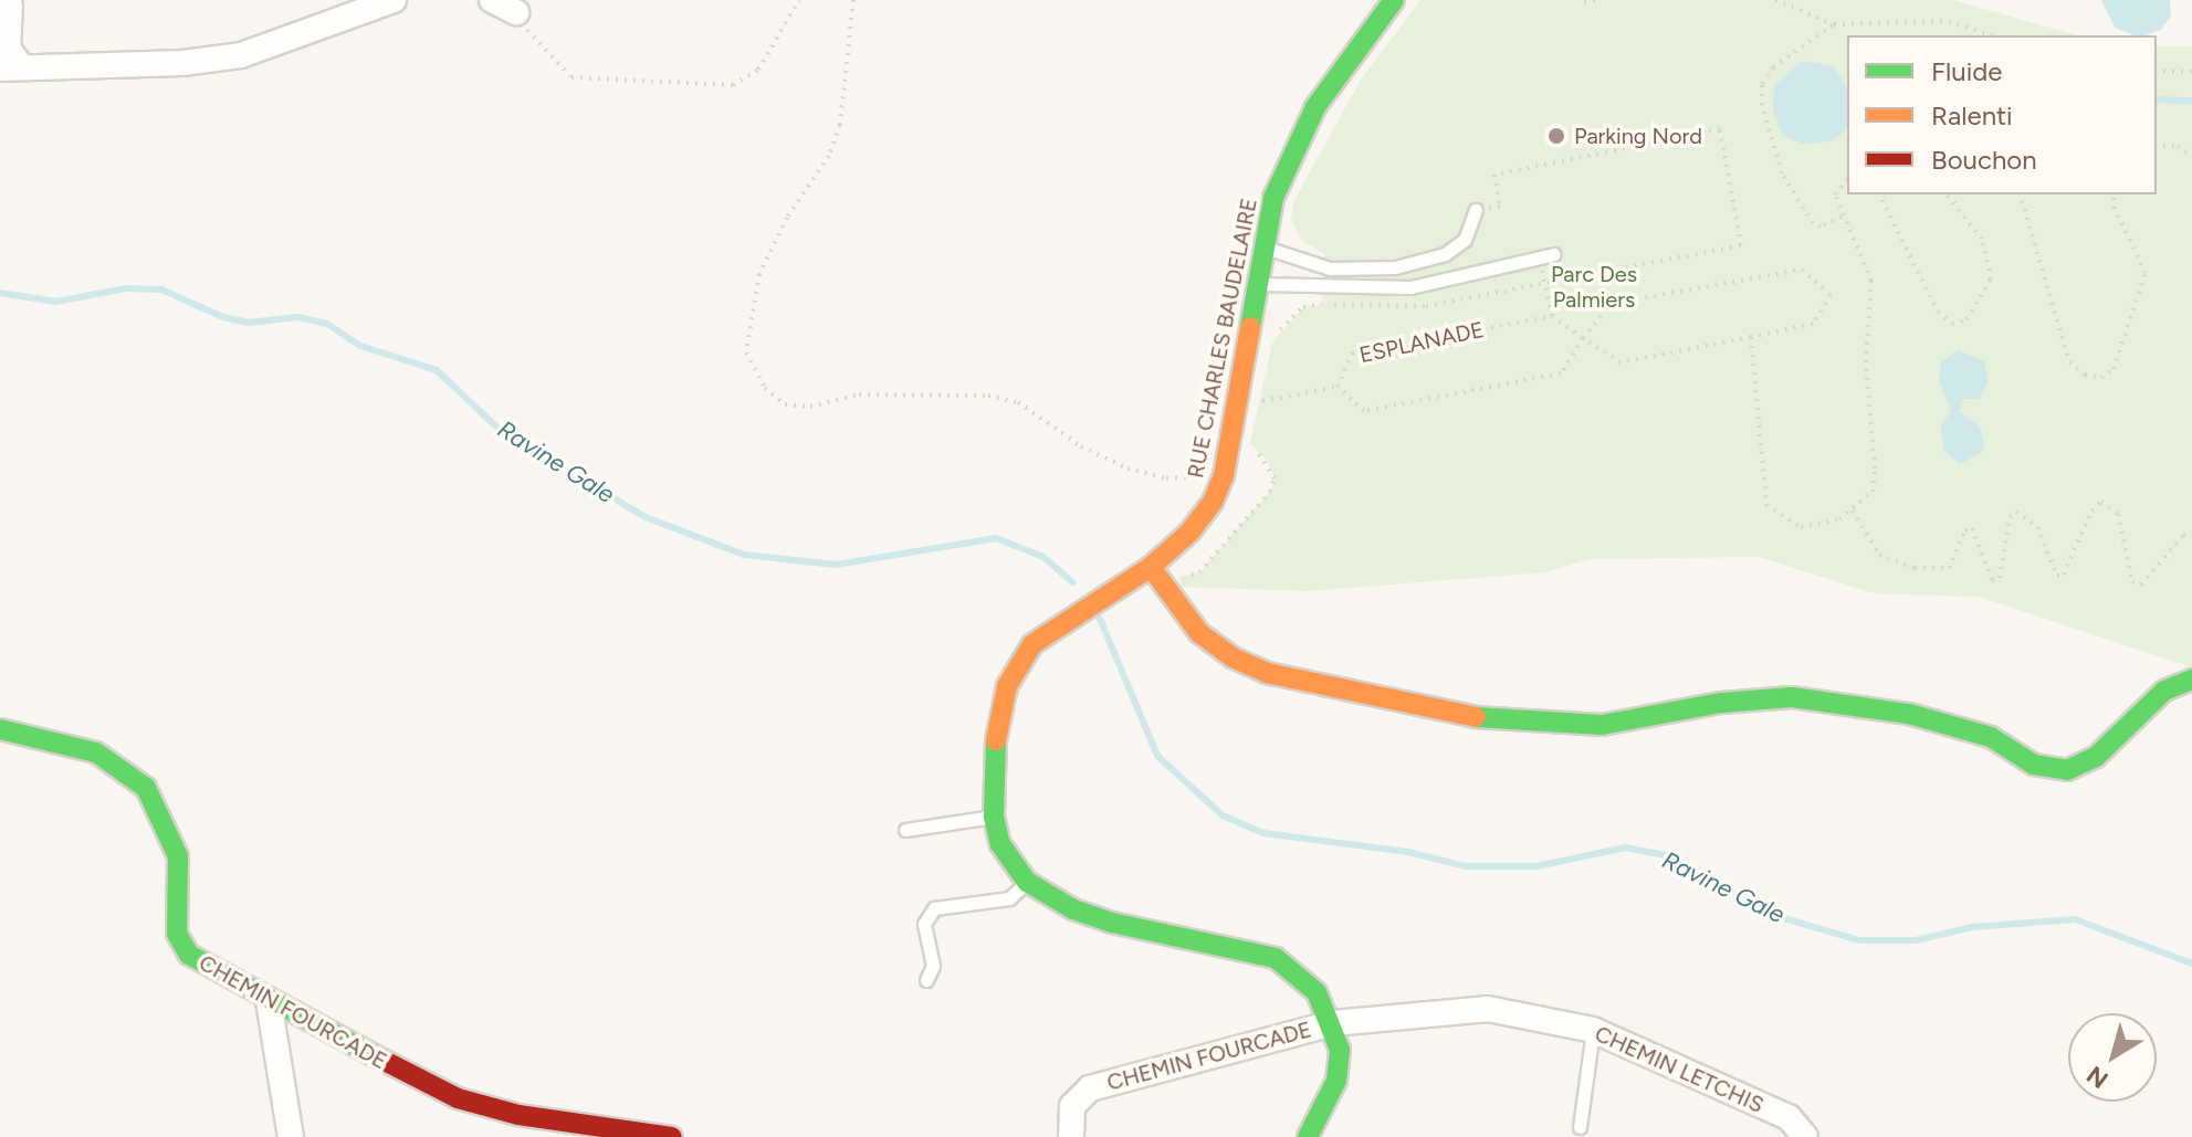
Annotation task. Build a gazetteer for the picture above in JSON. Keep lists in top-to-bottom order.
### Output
{
  "streets": {
    "street": ["RUE CHARLES BAUDELAIRE", "CHEMIN FOURCADE", "CHEMIN LETCHIS"],
    "path": ["ESPLANADE"]
  },
  "crossings": [
    ["RUE CHARLES BAUDELAIRE", "CHEMIN FOURCADE"],
    ["RUE CHARLES BAUDELAIRE", "CHEMIN LETCHIS"],
    ["CHEMIN FOURCADE", "CHEMIN LETCHIS"]
  ],
  "water": ["Ravine Gale"],
  "parks": ["Parc Des Palmiers"],
  "places": ["Parking Nord"],
  "legend": ["Fluide", "Ralenti", "Bouchon"],
  "north": "bottom left"
}
